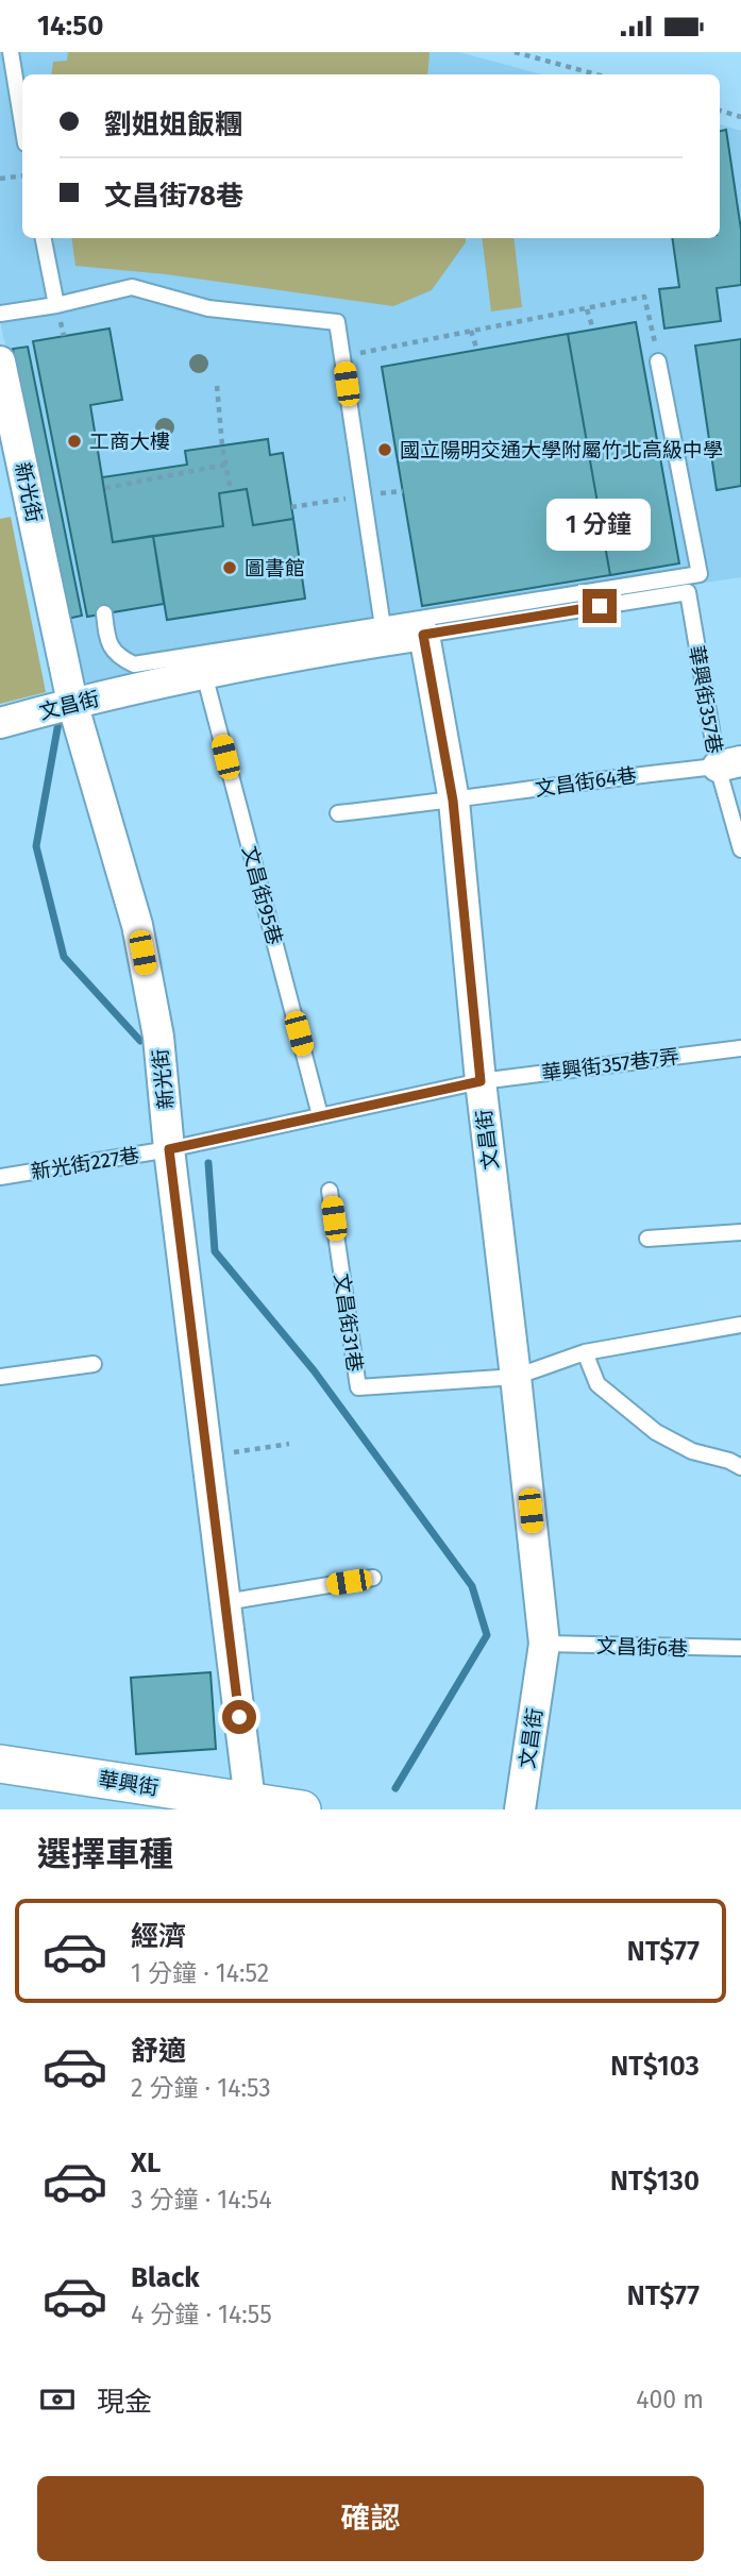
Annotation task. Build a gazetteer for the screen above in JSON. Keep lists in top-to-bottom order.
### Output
{
  "streets": {
    "street": ["新光街", "文昌街", "華興街"],
    "lane": [
      "華興街357巷",
      "文昌街64巷",
      "文昌街95巷",
      "華興街357巷7弄",
      "新光街227巷",
      "文昌街31巷",
      "文昌街6巷"
    ]
  },
  "crossings": [
    ["新光街", "文昌街"],
    ["新光街", "新光街227巷"],
    ["新光街", "華興街"],
    ["華興街357巷", "文昌街"],
    ["華興街357巷", "文昌街64巷"],
    ["文昌街", "文昌街64巷"],
    ["文昌街", "文昌街95巷"],
    ["文昌街", "華興街357巷7弄"],
    ["文昌街", "文昌街31巷"],
    ["文昌街", "文昌街6巷"],
    ["文昌街95巷", "華興街357巷7弄"],
    ["文昌街95巷", "新光街227巷"],
    ["華興街357巷7弄", "新光街227巷"]
  ],
  "places": ["工商大樓", "國立陽明交通大學附屬竹北高級中學", "圖書館"],
  "page": {
    "status": "14:50",
    "banner": ["劉姐姐飯糰", "文昌街78巷"],
    "bubble": "1 分鐘",
    "heading": "選擇車種",
    "list": [
      {
        "name": "經濟",
        "note": "1 分鐘 · 14:52",
        "value": "NT$77"
      },
      {
        "name": "舒適",
        "note": "2 分鐘 · 14:53",
        "value": "NT$103"
      },
      {
        "name": "XL",
        "note": "3 分鐘 · 14:54",
        "value": "NT$130"
      },
      {
        "name": "Black",
        "note": "4 分鐘 · 14:55",
        "value": "NT$77"
      }
    ],
    "pay": ["現金", "400 m"],
    "buttons": "確認"
  }
}
